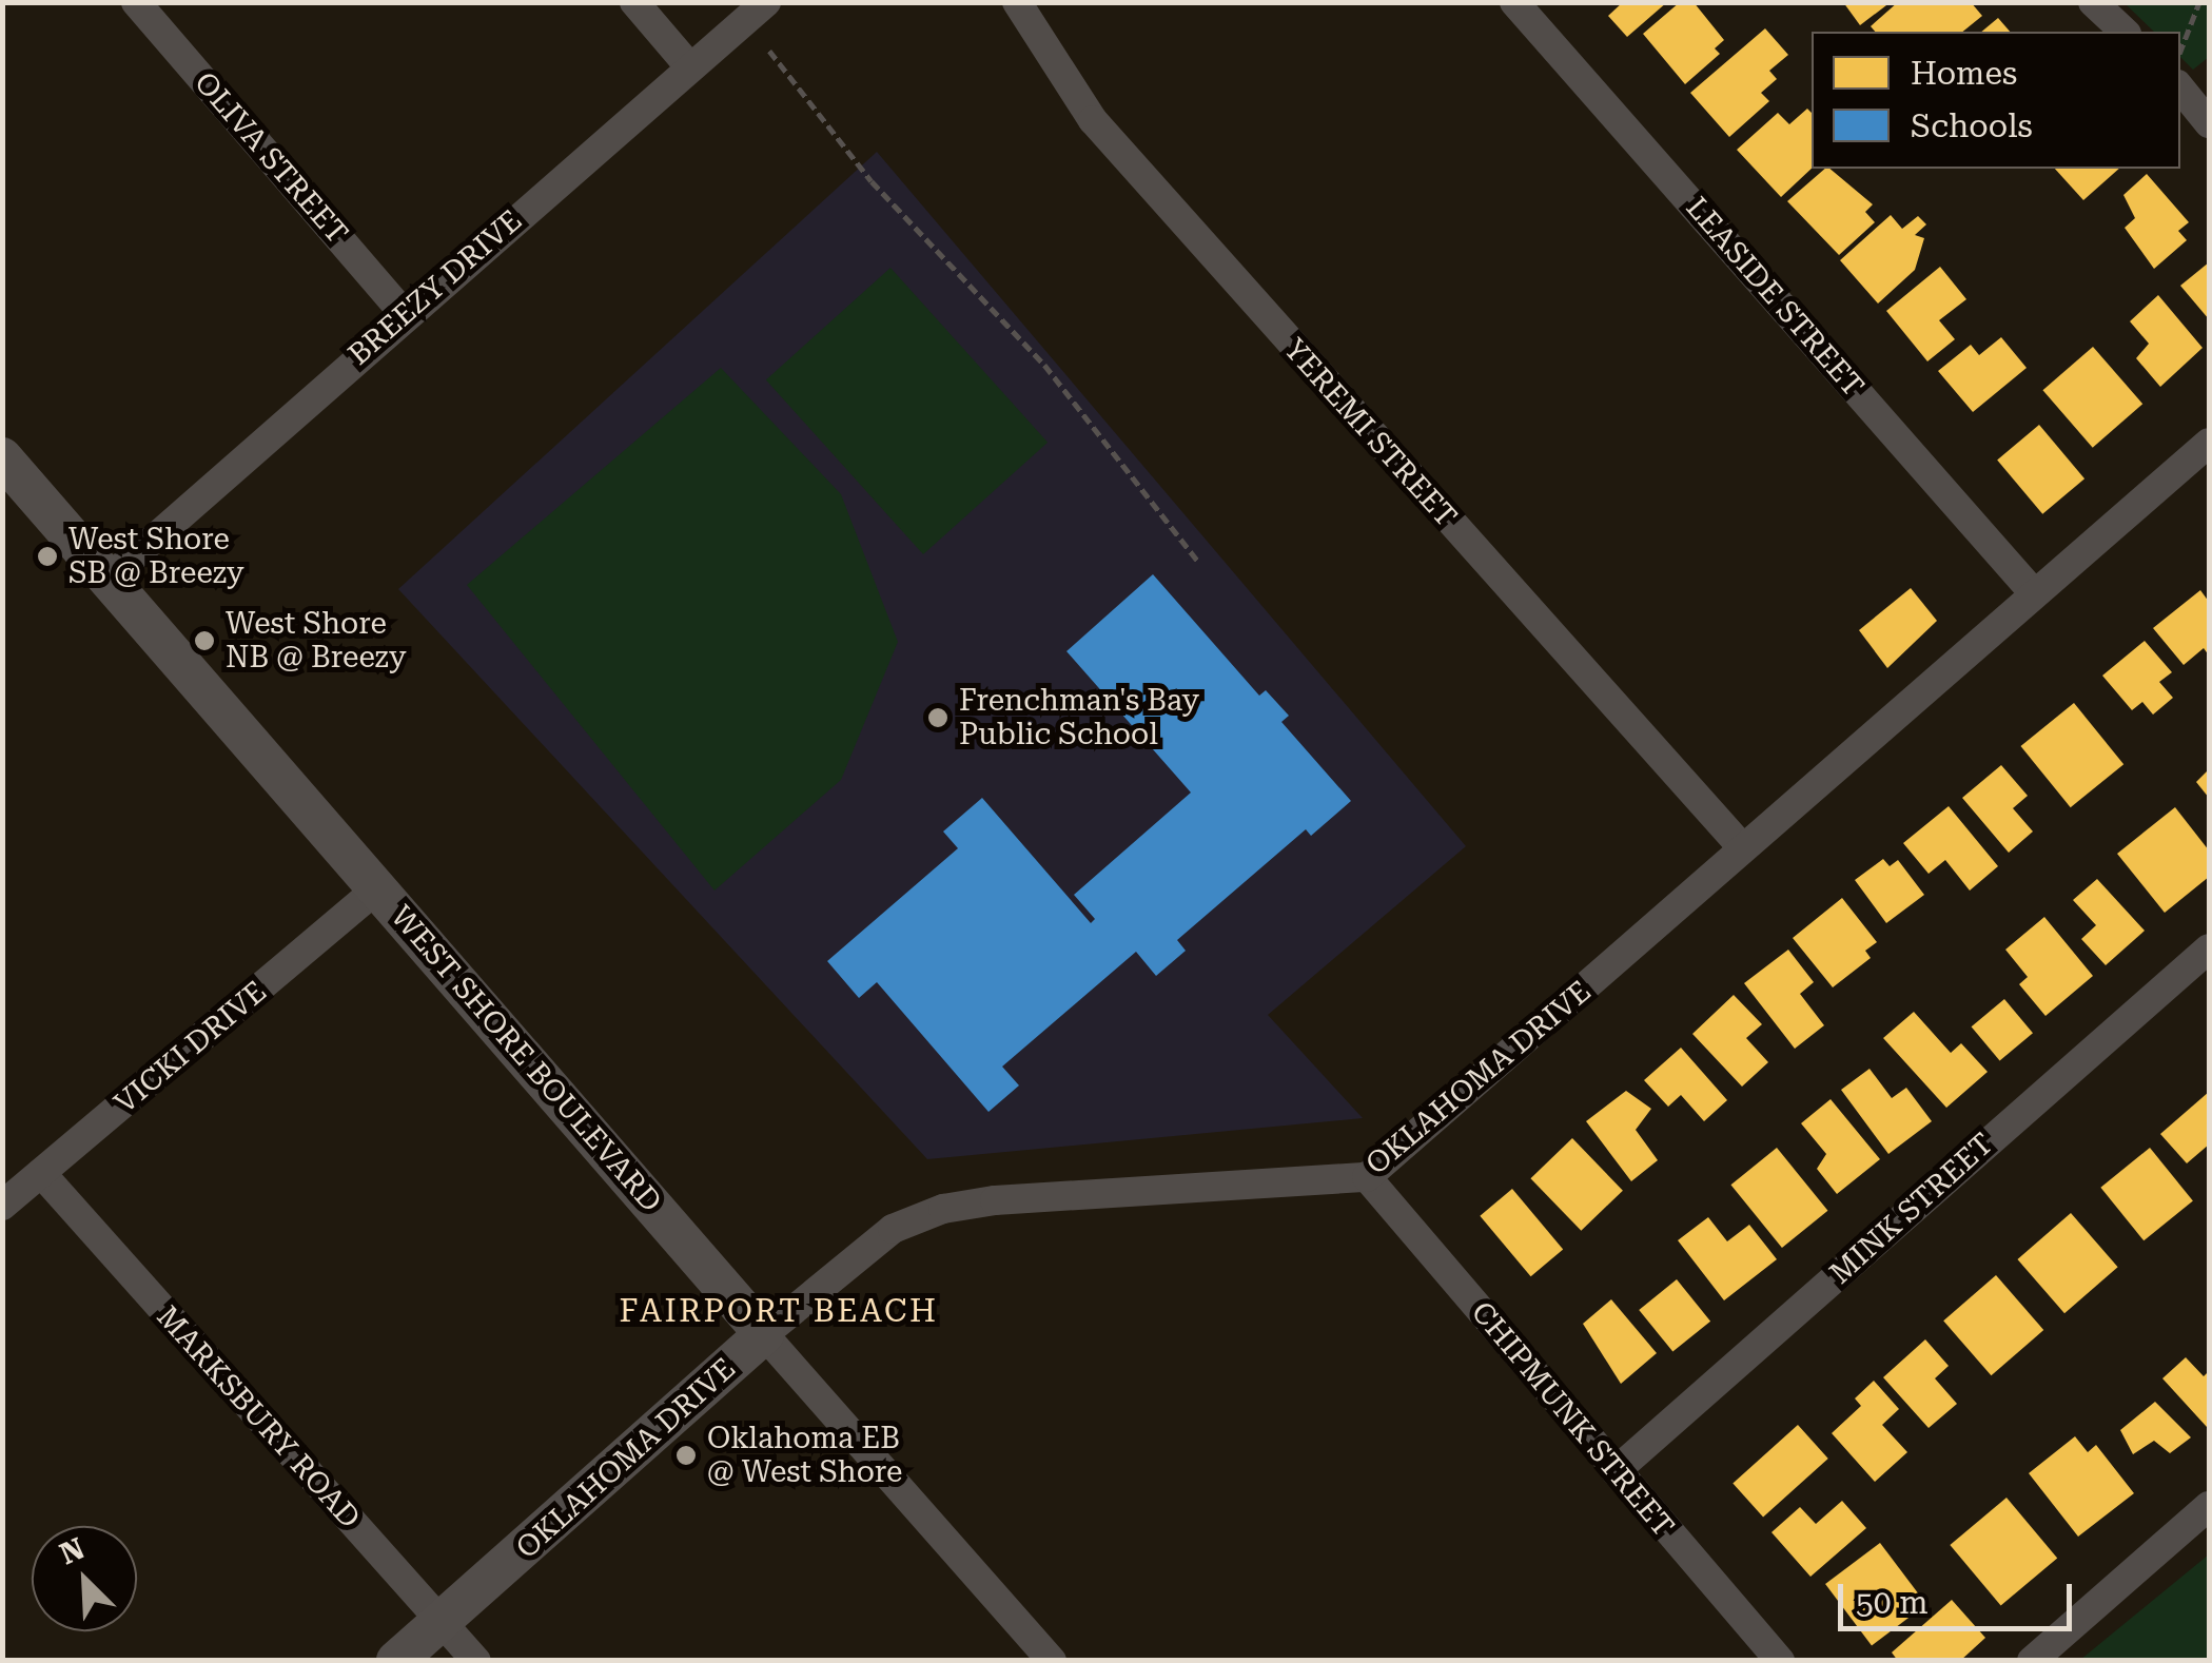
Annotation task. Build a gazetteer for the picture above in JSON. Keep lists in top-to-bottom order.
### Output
{
  "streets": {
    "street": [
      "OLIVA STREET",
      "BREEZY DRIVE",
      "LEASIDE STREET",
      "YEREMI STREET",
      "VICKI DRIVE",
      "WEST SHORE BOULEVARD",
      "OKLAHOMA DRIVE",
      "MINK STREET",
      "MARKSBURY ROAD",
      "CHIPMUNK STREET"
    ]
  },
  "crossings": [
    ["OLIVA STREET", "BREEZY DRIVE"],
    ["BREEZY DRIVE", "WEST SHORE BOULEVARD"],
    ["LEASIDE STREET", "OKLAHOMA DRIVE"],
    ["YEREMI STREET", "OKLAHOMA DRIVE"],
    ["VICKI DRIVE", "WEST SHORE BOULEVARD"],
    ["VICKI DRIVE", "MARKSBURY ROAD"],
    ["WEST SHORE BOULEVARD", "OKLAHOMA DRIVE"],
    ["OKLAHOMA DRIVE", "MARKSBURY ROAD"],
    ["OKLAHOMA DRIVE", "CHIPMUNK STREET"],
    ["MINK STREET", "CHIPMUNK STREET"]
  ],
  "districts": ["FAIRPORT BEACH"],
  "places": [
    "West Shore SB @ Breezy",
    "West Shore NB @ Breezy",
    "Frenchman's Bay Public School",
    "Oklahoma EB @ West Shore"
  ],
  "legend": ["Homes", "Schools"],
  "scale_bar": "50 m",
  "north": "top left"
}
